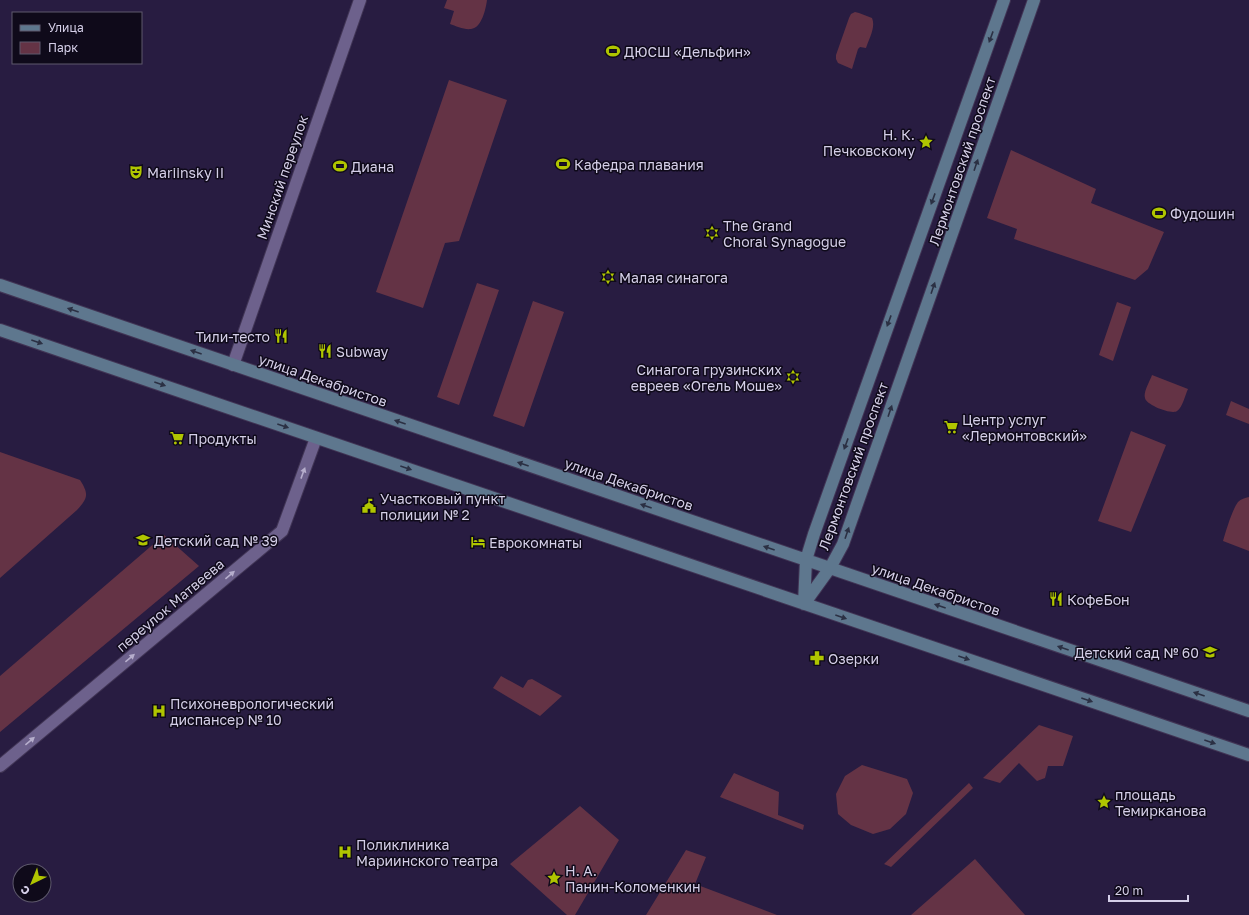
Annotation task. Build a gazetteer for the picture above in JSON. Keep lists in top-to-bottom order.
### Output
{
  "streets": {
    "main road": ["Лермонтовский проспект", "улица Декабристов"],
    "street": ["Минский переулок", "переулок Матвеева"]
  },
  "crossings": [
    ["Лермонтовский проспект", "улица Декабристов"],
    ["Минский переулок", "улица Декабристов"]
  ],
  "one_way": ["переулок Матвеева"],
  "places": {
    "sports": [
      "ДЮСШ «Дельфин»",
      "Кафедра плавания",
      "Диана",
      "Фудошин"
    ],
    "place": ["Н. К. Печковскому", "площадь Темирканова", "Н. А. Панин-Коломенкин"],
    "theatre": ["Mariinsky II"],
    "synagogue": ["The Grand Choral Synagogue", "Малая синагога", "Синагога грузинских евреев «Огель Моше»"],
    "restaurant": ["Тили-тесто", "Subway", "КофеБон"],
    "supermarket": ["Центр услуг «Лермонтовский»", "Продукты"],
    "public building": ["Участковый пункт полиции № 2"],
    "school or university": ["Детский сад № 39", "Детский сад № 60"],
    "hotel": ["Еврокомнаты"],
    "pharmacy": ["Озерки"],
    "hospital": ["Психоневрологический диспансер № 10", "Поликлиника Мариинского театра"]
  },
  "legend": ["Улица", "Парк"],
  "scale_bar": "20 m",
  "north": "bottom left"
}
